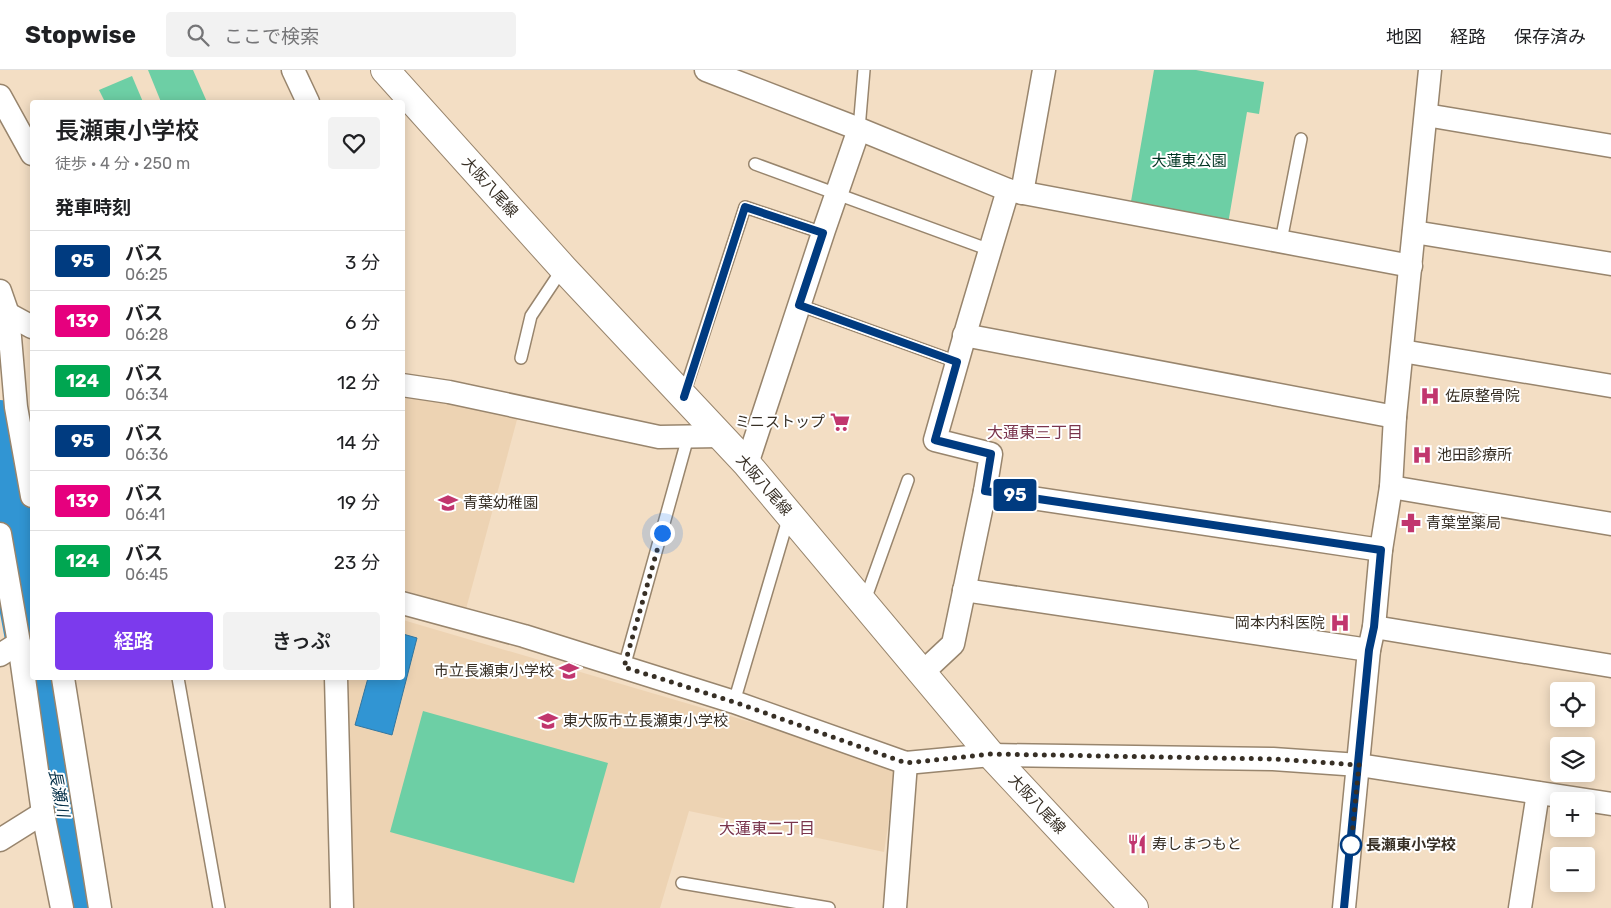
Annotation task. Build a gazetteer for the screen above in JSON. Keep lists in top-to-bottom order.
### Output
{
  "streets": {
    "main road": ["大阪八尾線"]
  },
  "districts": ["大蓮東三丁目", "大蓮東二丁目"],
  "water": ["長瀬川"],
  "parks": ["大蓮東公園"],
  "places": {
    "hospital": ["佐原整骨院", "池田診療所", "岡本内科医院"],
    "supermarket": ["ミニストップ"],
    "school or university": ["青葉幼稚園", "市立長瀬東小学校", "東大阪市立長瀬東小学校"],
    "pharmacy": ["青葉堂薬局"],
    "restaurant": ["寿しまつもと"],
    "other": ["長瀬東小学校"]
  },
  "lines": ["bus line 95"],
  "page": {
    "header": "Stopwise",
    "search": "ここで検索",
    "nav": ["地図", "経路", "保存済み"],
    "on_map": "95",
    "heading": [
      ["長瀬東小学校", "徒歩 · 4 分 · 250 m"],
      "発車時刻"
    ],
    "list": [
      {
        "mark": "95",
        "name": "バス",
        "note": "06:25",
        "value": "3 分"
      },
      {
        "mark": "139",
        "name": "バス",
        "note": "06:28",
        "value": "6 分"
      },
      {
        "mark": "124",
        "name": "バス",
        "note": "06:34",
        "value": "12 分"
      },
      {
        "mark": "95",
        "name": "バス",
        "note": "06:36",
        "value": "14 分"
      },
      {
        "mark": "139",
        "name": "バス",
        "note": "06:41",
        "value": "19 分"
      },
      {
        "mark": "124",
        "name": "バス",
        "note": "06:45",
        "value": "23 分"
      }
    ],
    "buttons": ["経路", "きっぷ"],
    "map_buttons": ["+", "−"]
  }
}
